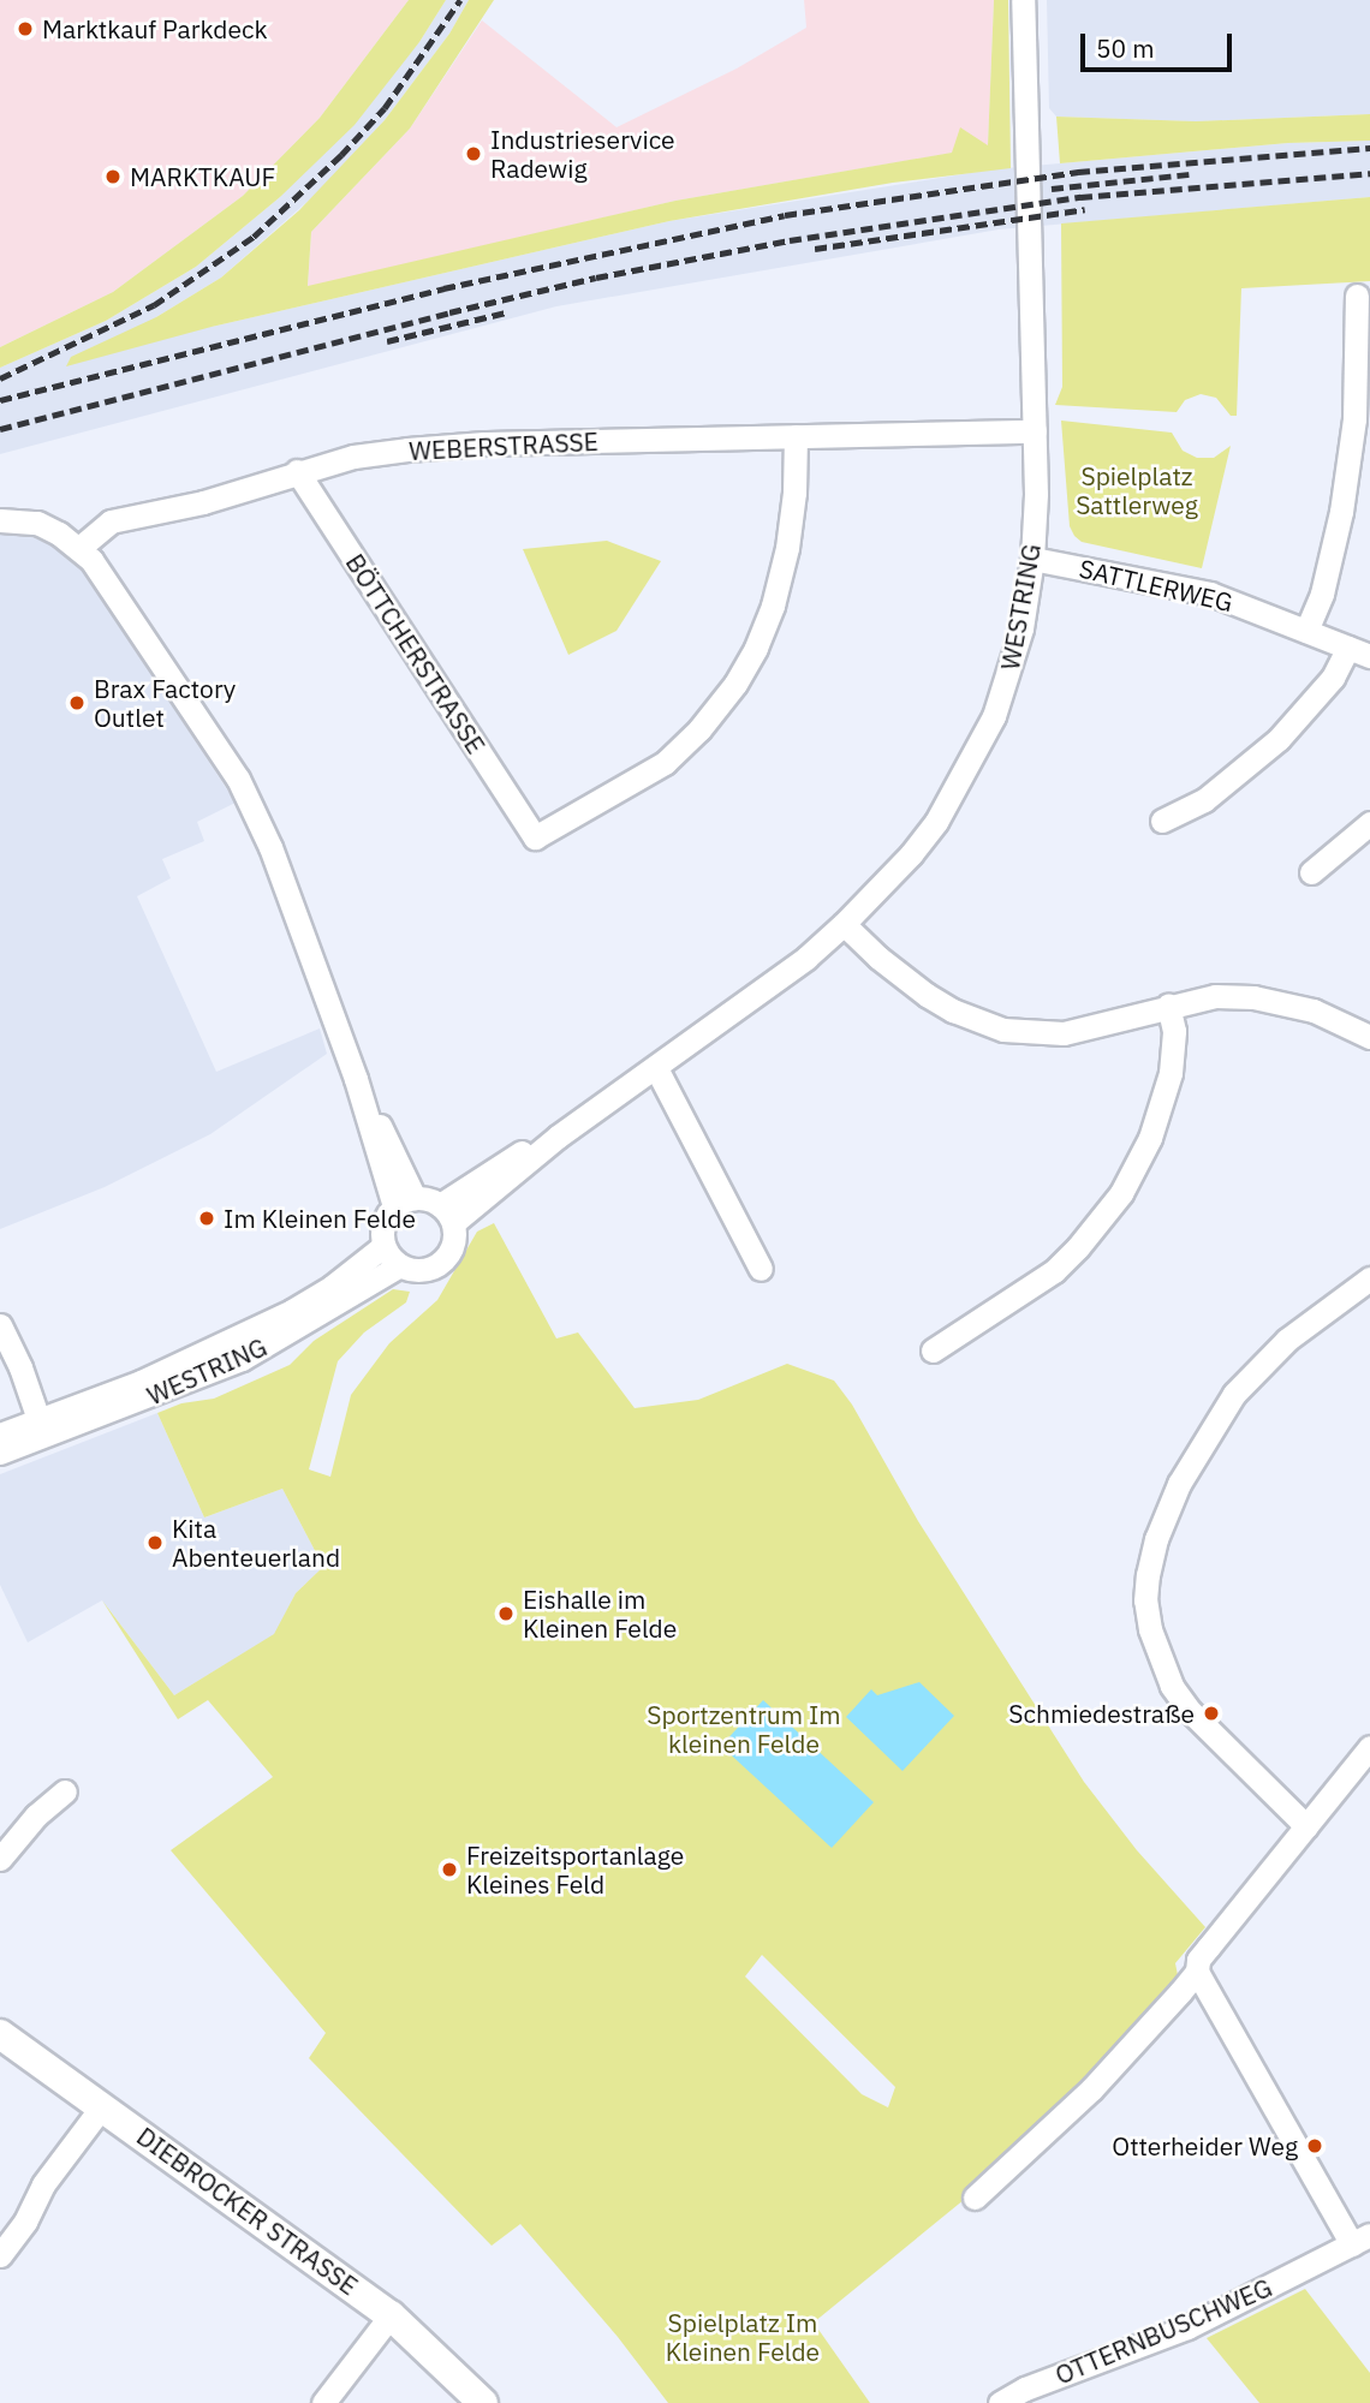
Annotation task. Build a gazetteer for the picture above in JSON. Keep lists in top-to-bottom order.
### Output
{
  "streets": {
    "main road": ["DIEBROCKER STRASSE"],
    "street": [
      "WEBERSTRASSE",
      "SATTLERWEG",
      "WESTRING",
      "BÖTTCHERSTRASSE",
      "OTTERNBUSCHWEG"
    ]
  },
  "crossings": [
    ["WEBERSTRASSE", "WESTRING"],
    ["WEBERSTRASSE", "BÖTTCHERSTRASSE"],
    ["SATTLERWEG", "WESTRING"]
  ],
  "parks": ["Spielplatz Sattlerweg", "Sportzentrum Im kleinen Felde", "Spielplatz Im Kleinen Felde"],
  "places": [
    "Marktkauf Parkdeck",
    "Industrieservice Radewig",
    "MARKTKAUF",
    "Brax Factory Outlet",
    "Im Kleinen Felde",
    "Kita Abenteuerland",
    "Eishalle im Kleinen Felde",
    "Schmiedestraße",
    "Freizeitsportanlage Kleines Feld",
    "Otterheider Weg"
  ],
  "scale_bar": "50 m"
}
